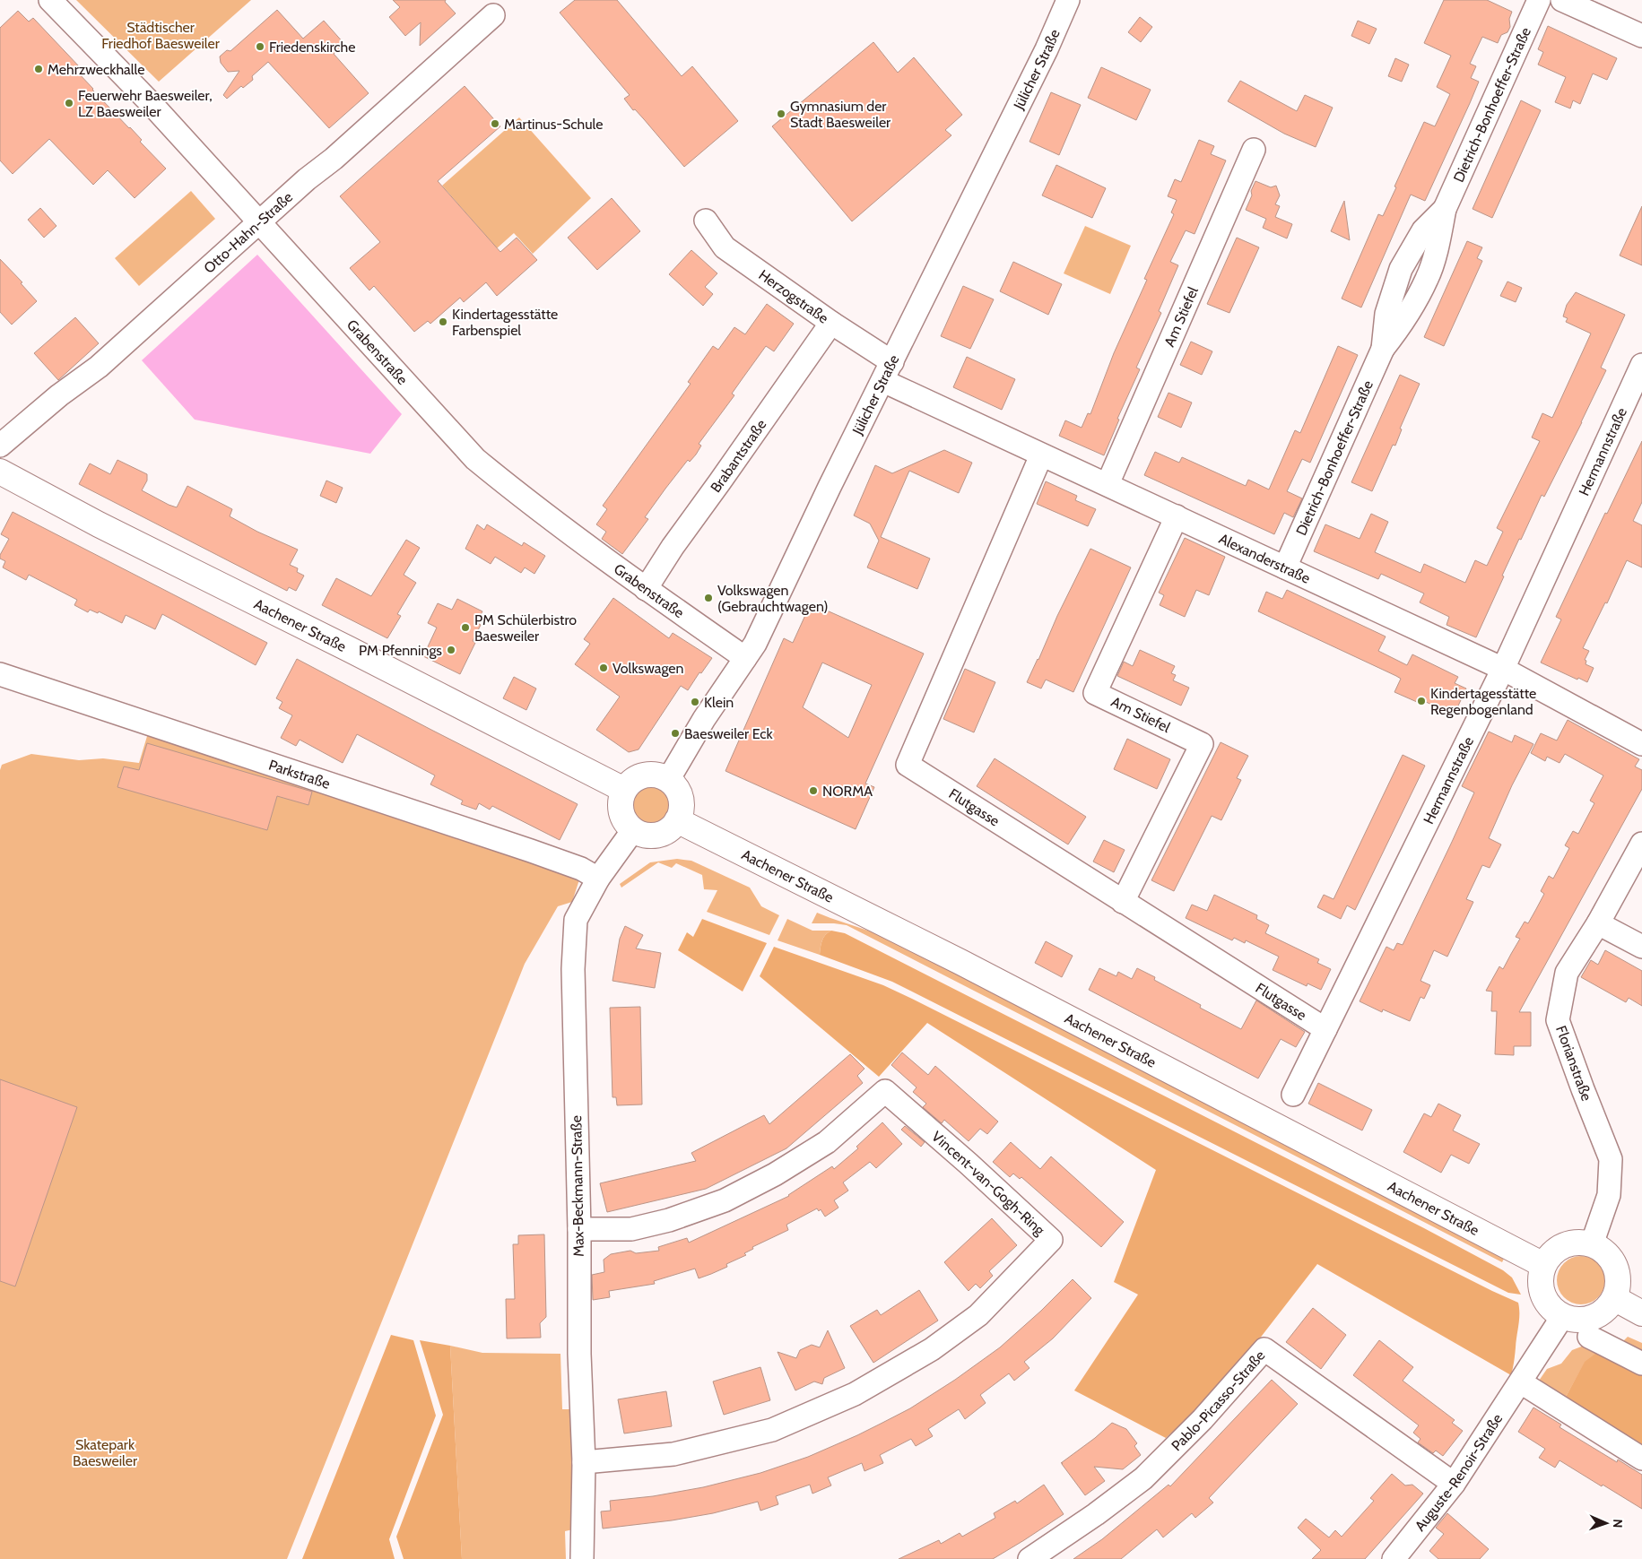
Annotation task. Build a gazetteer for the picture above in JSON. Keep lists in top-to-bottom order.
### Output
{
  "streets": {
    "main road": ["Aachener Straße"],
    "street": [
      "Jülicher Straße",
      "Dietrich-Bonhoeffer-Straße",
      "Otto-Hahn-Straße",
      "Herzogstraße",
      "Am Stiefel",
      "Grabenstraße",
      "Hermannstraße",
      "Brabantstraße",
      "Alexanderstraße",
      "Parkstraße",
      "Flutgasse",
      "Florianstraße",
      "Vincent-van-Gogh-Ring",
      "Max-Beckmann-Straße",
      "Pablo-Picasso-Straße",
      "Auguste-Renoir-Straße"
    ]
  },
  "crossings": [
    ["Jülicher Straße", "Herzogstraße"],
    ["Jülicher Straße", "Grabenstraße"],
    ["Jülicher Straße", "Alexanderstraße"],
    ["Jülicher Straße", "Aachener Straße"],
    ["Jülicher Straße", "Max-Beckmann-Straße"],
    ["Dietrich-Bonhoeffer-Straße", "Alexanderstraße"],
    ["Otto-Hahn-Straße", "Grabenstraße"],
    ["Herzogstraße", "Brabantstraße"],
    ["Herzogstraße", "Alexanderstraße"],
    ["Am Stiefel", "Alexanderstraße"],
    ["Am Stiefel", "Flutgasse"],
    ["Grabenstraße", "Brabantstraße"],
    ["Hermannstraße", "Alexanderstraße"],
    ["Hermannstraße", "Flutgasse"],
    ["Alexanderstraße", "Flutgasse"],
    ["Aachener Straße", "Florianstraße"],
    ["Aachener Straße", "Max-Beckmann-Straße"],
    ["Aachener Straße", "Auguste-Renoir-Straße"],
    ["Parkstraße", "Max-Beckmann-Straße"],
    ["Florianstraße", "Auguste-Renoir-Straße"],
    ["Vincent-van-Gogh-Ring", "Max-Beckmann-Straße"],
    ["Pablo-Picasso-Straße", "Auguste-Renoir-Straße"]
  ],
  "parks": ["Städtischer Friedhof Baesweiler", "Skatepark Baesweiler"],
  "places": [
    "Friedenskirche",
    "Mehrzweckhalle",
    "Feuerwehr Baesweiler, LZ Baesweiler",
    "Gymnasium der Stadt Baesweiler",
    "Martinus-Schule",
    "Kindertagesstätte Farbenspiel",
    "Volkswagen (Gebrauchtwagen)",
    "PM Schülerbistro Baesweiler",
    "PM Pfennings",
    "Volkswagen",
    "Kindertagesstätte Regenbogenland",
    "Klein",
    "Baesweiler Eck",
    "NORMA"
  ],
  "north": "right"
}
